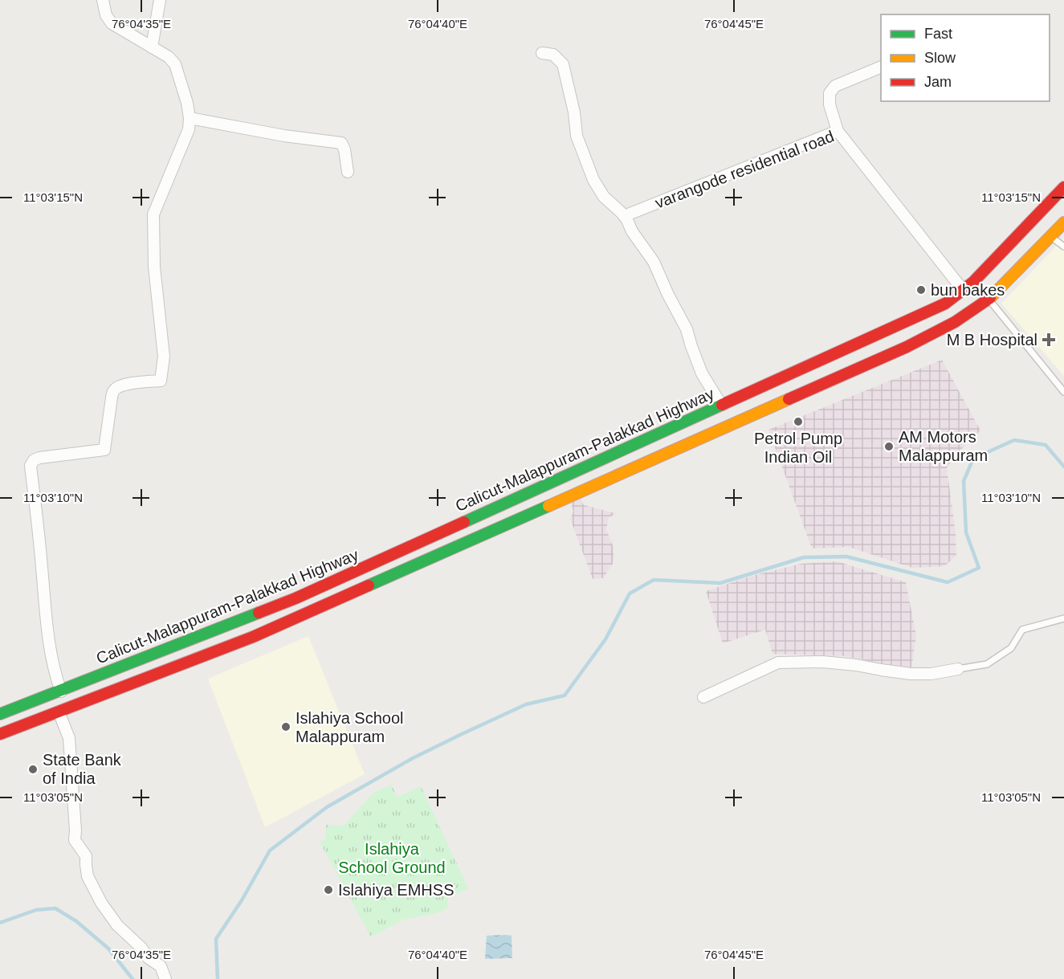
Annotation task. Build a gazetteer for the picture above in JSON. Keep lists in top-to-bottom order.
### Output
{
  "streets": {
    "highway": ["Calicut-Malappuram-Palakkad Highway"],
    "street": ["varangode residential road"]
  },
  "crossings": [
    ["varangode residential road", "Calicut-Malappuram-Palakkad Highway"]
  ],
  "parks": ["Islahiya School Ground"],
  "places": {
    "other": [
      "bun bakes",
      "Petrol Pump Indian Oil",
      "AM Motors Malappuram",
      "Islahiya School Malappuram",
      "State Bank of India",
      "Islahiya EMHSS"
    ],
    "health": ["M B Hospital"]
  },
  "legend": ["Fast", "Slow", "Jam"],
  "coordinates": [
    "76°04'35\"E",
    "76°04'40\"E",
    "76°04'45\"E",
    "11°03'15\"N",
    "11°03'10\"N",
    "11°03'05\"N"
  ]
}
